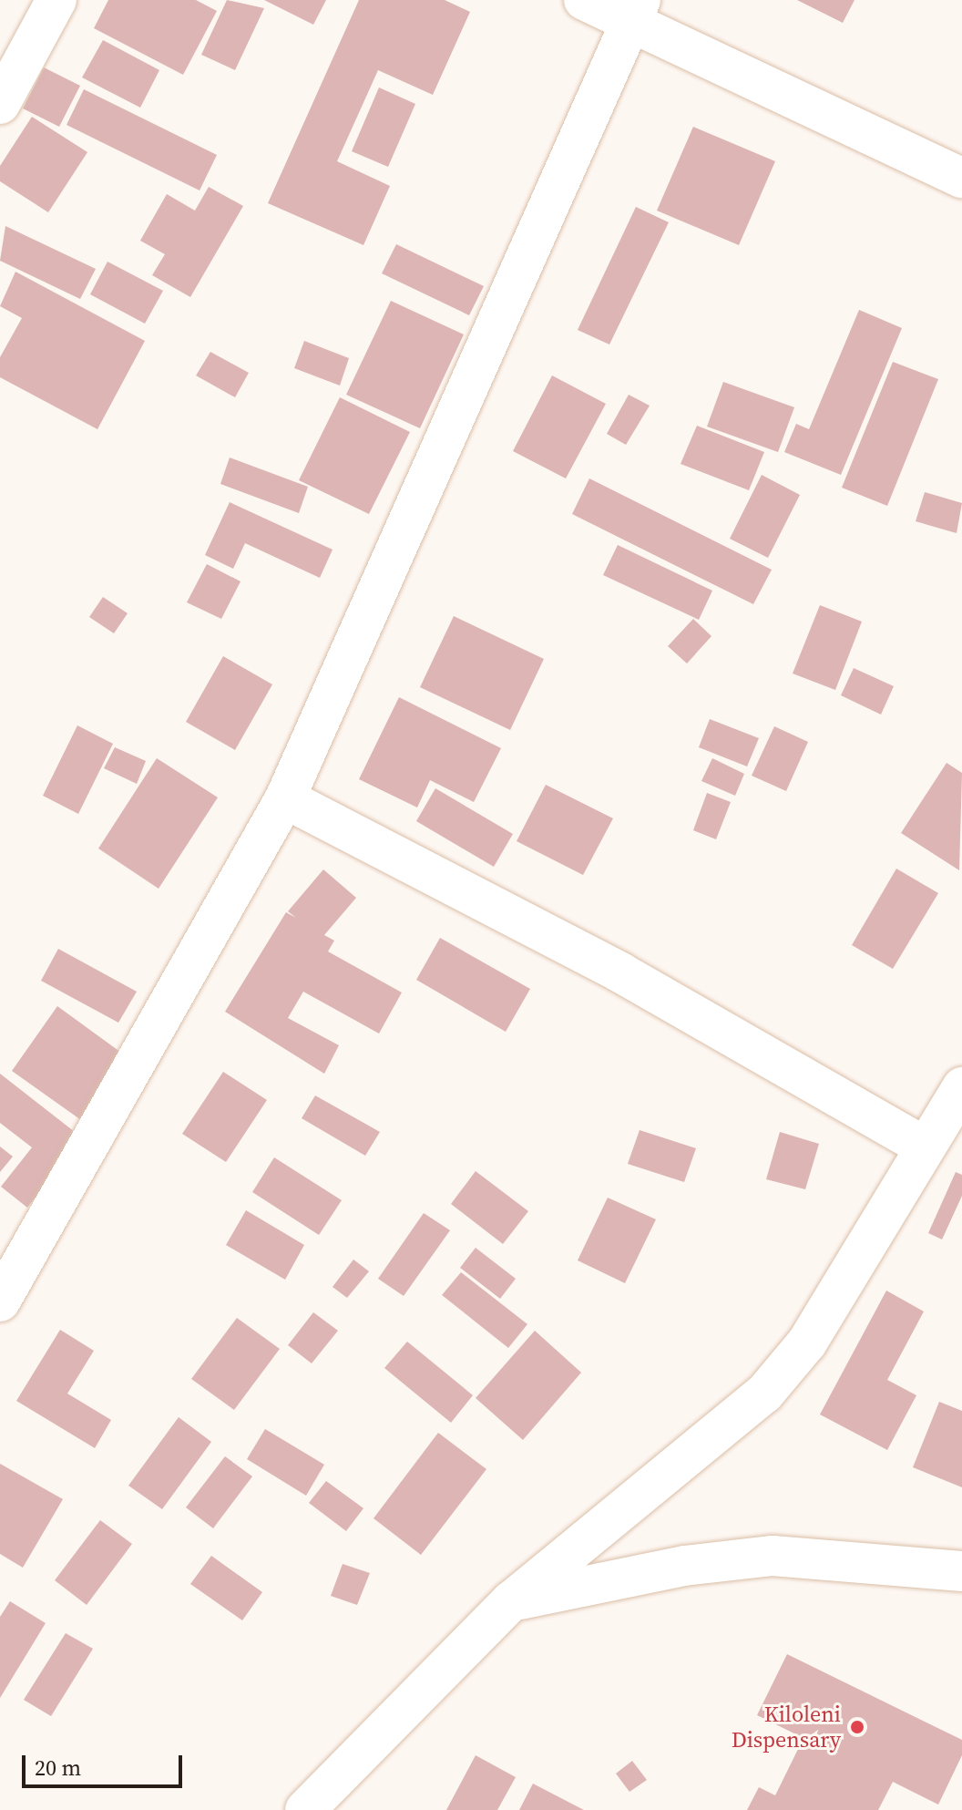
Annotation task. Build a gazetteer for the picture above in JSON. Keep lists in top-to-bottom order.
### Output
{
  "places": ["Kiloleni Dispensary"],
  "scale_bar": "20 m"
}
